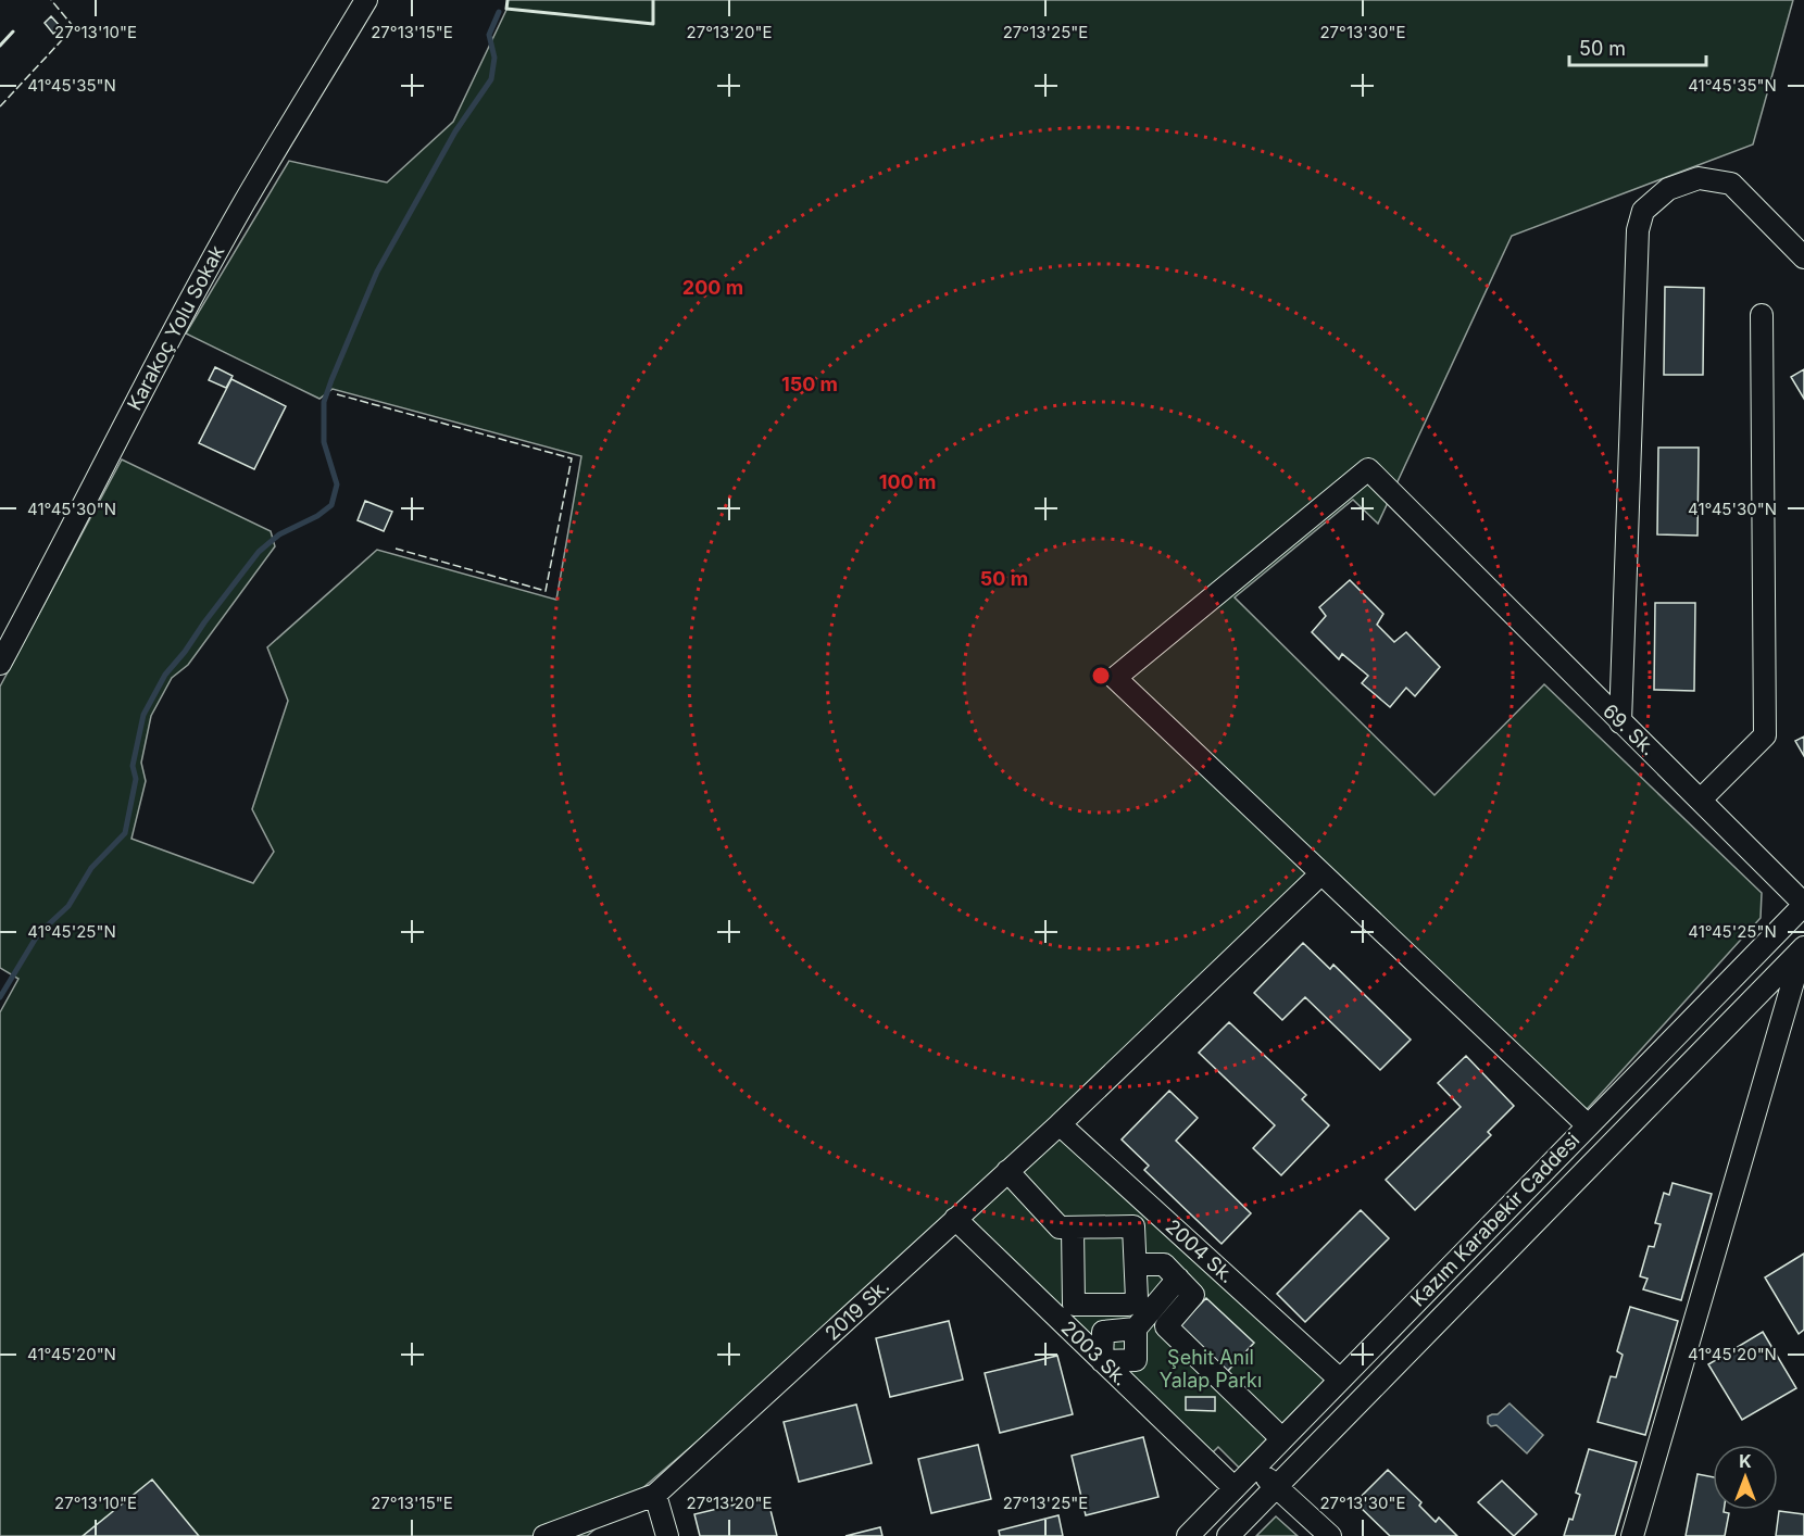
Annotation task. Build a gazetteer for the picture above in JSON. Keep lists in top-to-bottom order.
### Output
{
  "streets": {
    "street": [
      "Karakoç Yolu Sokak",
      "69. Sk.",
      "Kazım Karabekir Caddesi",
      "2004 Sk.",
      "2019 Sk.",
      "2003 Sk."
    ]
  },
  "crossings": [
    ["69. Sk.", "Kazım Karabekir Caddesi"],
    ["69. Sk.", "2019 Sk."],
    ["Kazım Karabekir Caddesi", "2004 Sk."],
    ["Kazım Karabekir Caddesi", "2003 Sk."],
    ["2004 Sk.", "2019 Sk."],
    ["2019 Sk.", "2003 Sk."]
  ],
  "parks": ["Şehit Anıl Yalap Parkı"],
  "scale_bar": "50 m",
  "north": "top",
  "coordinates": [
    "27°13'10\"E",
    "27°13'15\"E",
    "27°13'20\"E",
    "27°13'25\"E",
    "27°13'30\"E",
    "41°45'35\"N",
    "41°45'30\"N",
    "41°45'25\"N",
    "41°45'20\"N"
  ],
  "rings": [
    "200 m",
    "150 m",
    "100 m",
    "50 m"
  ]
}
